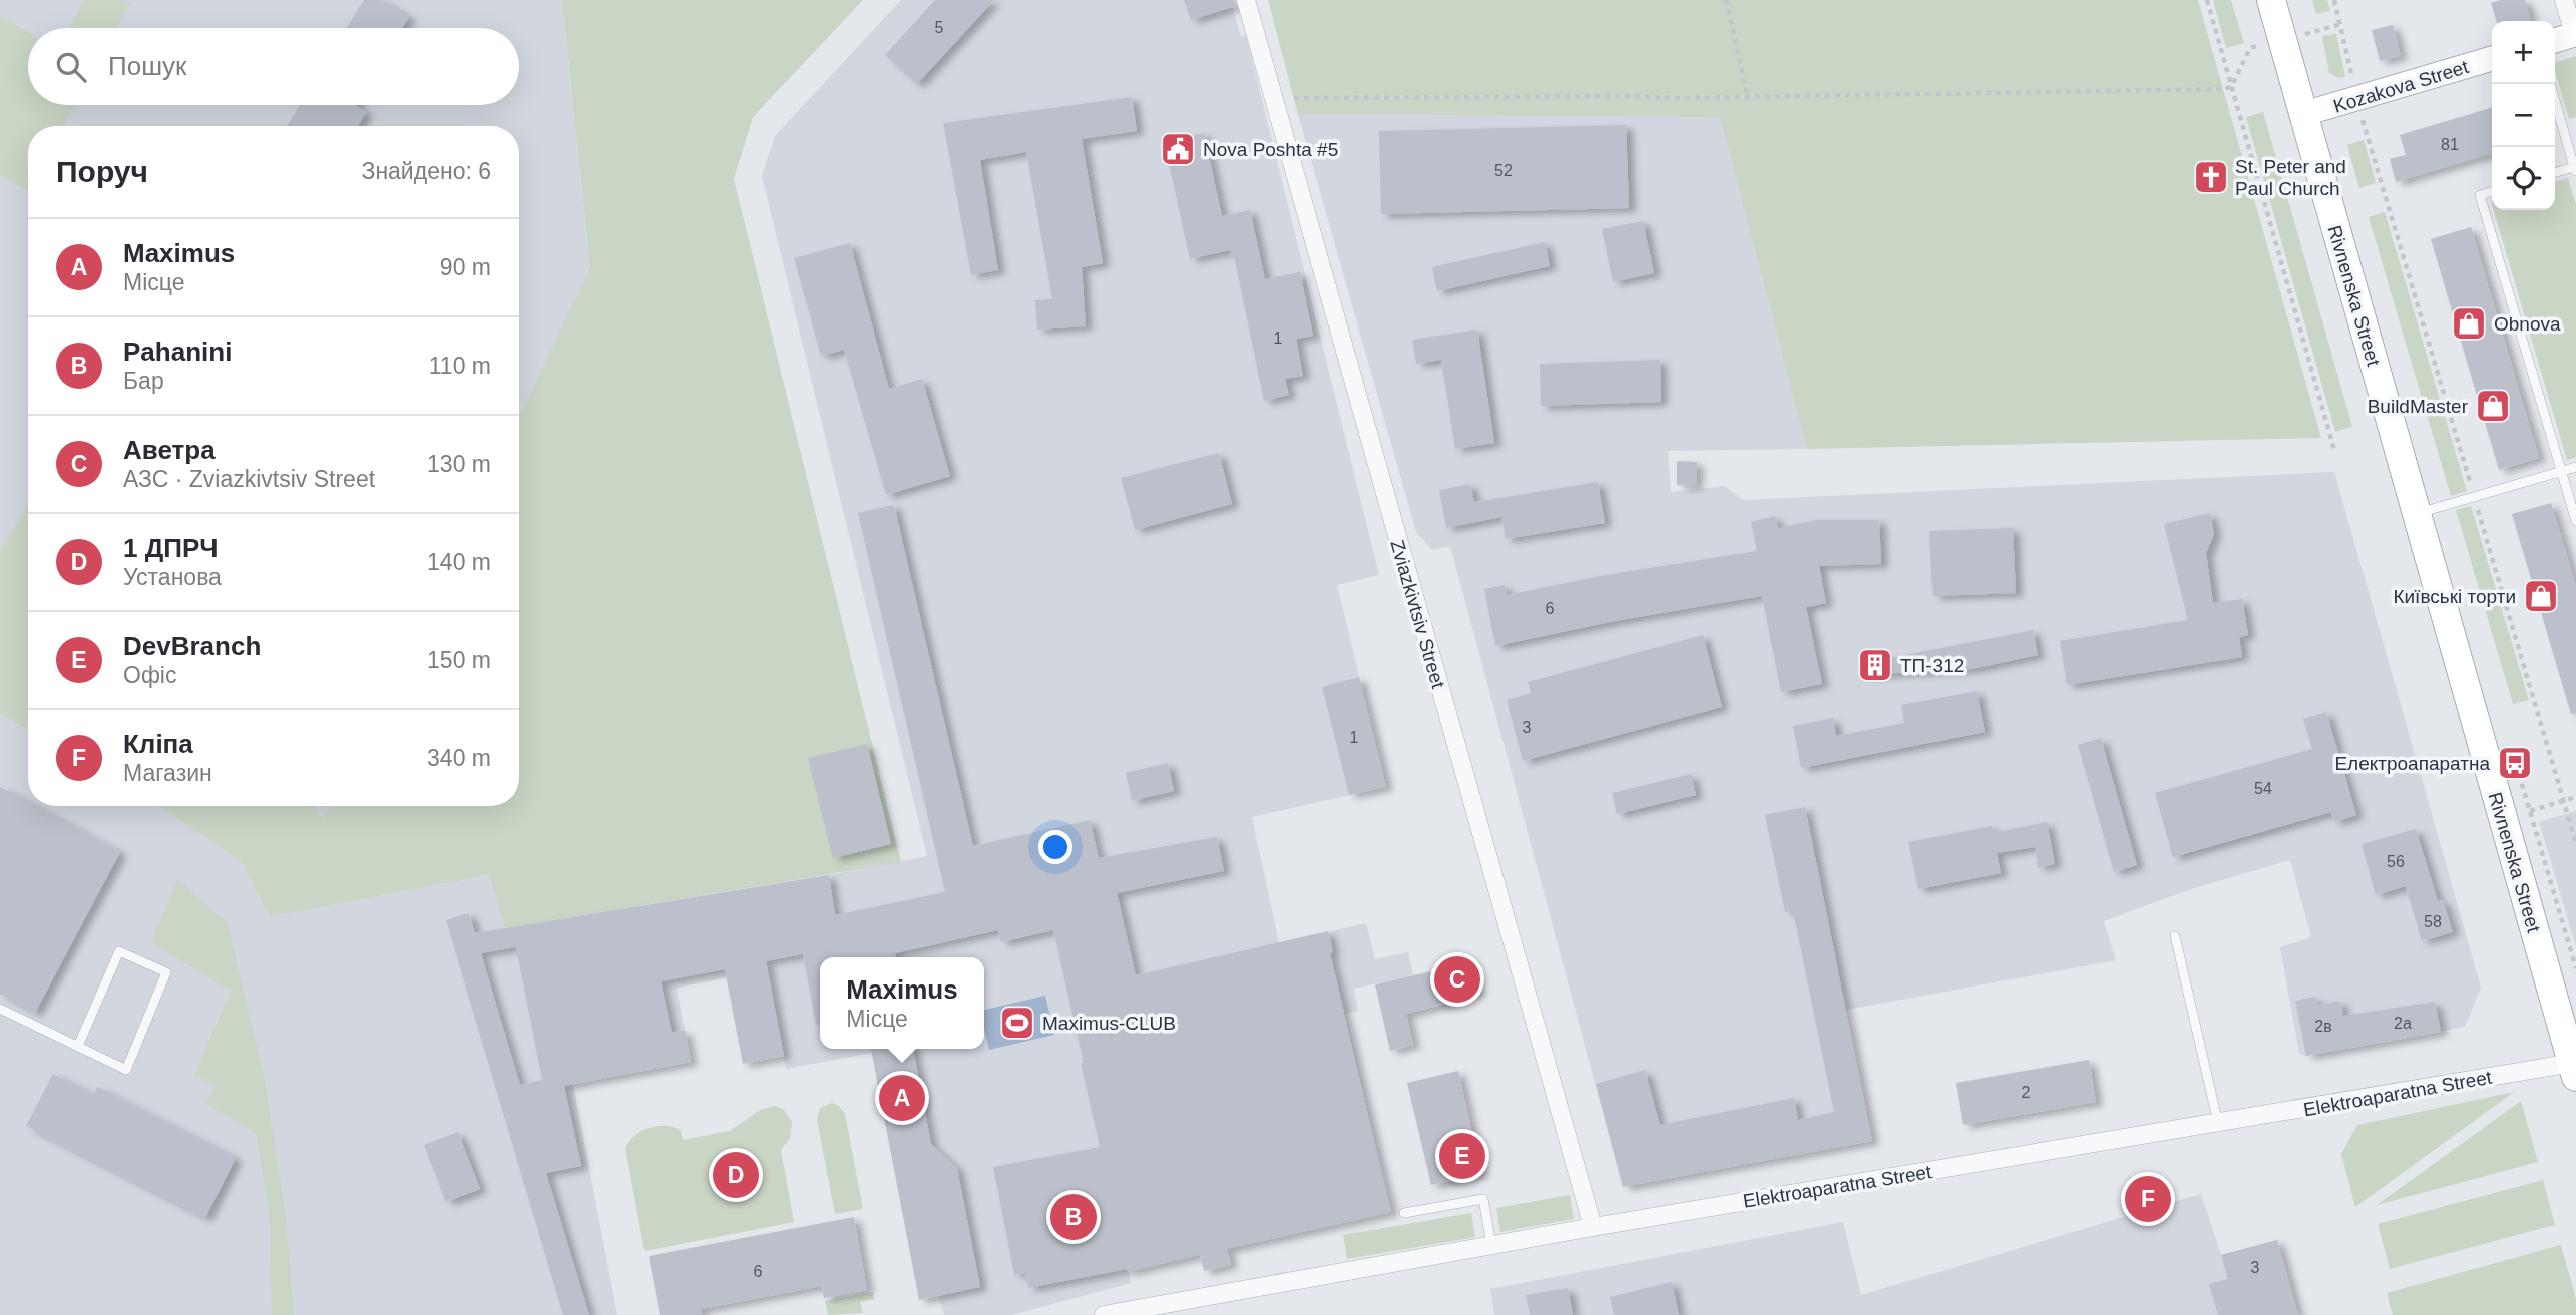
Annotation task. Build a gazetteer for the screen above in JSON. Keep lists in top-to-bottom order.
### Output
{
  "streets": {
    "main road": ["Rivnenska Street"],
    "street": ["Kozakova Street", "Zviazkivtsiv Street", "Elektroaparatna Street"]
  },
  "crossings": [
    ["Kozakova Street", "Rivnenska Street"],
    ["Rivnenska Street", "Elektroaparatna Street"],
    ["Zviazkivtsiv Street", "Elektroaparatna Street"]
  ],
  "places": {
    "public building": ["Nova Poshta #5"],
    "church": ["St. Peter and Paul Church"],
    "shop": ["Obnova", "BuildMaster", "Київські торти"],
    "building": ["ТП-312"],
    "bus stop": ["Електроапаратна"],
    "sports": ["Maximus-CLUB"]
  },
  "house_numbers": [
    "5",
    "81",
    "52",
    "1",
    "6",
    "3",
    "1",
    "54",
    "56",
    "58",
    "2а",
    "2в",
    "2",
    "3",
    "6"
  ],
  "page": {
    "map_buttons": ["+", "−"],
    "search": "Пошук",
    "heading": ["Поруч", "Знайдено: 6"],
    "list": [
      {
        "mark": "A",
        "name": "Maximus",
        "note": "Місце",
        "value": "90 m"
      },
      {
        "mark": "B",
        "name": "Pahanini",
        "note": "Бар",
        "value": "110 m"
      },
      {
        "mark": "C",
        "name": "Аветра",
        "note": "АЗС · Zviazkivtsiv Street",
        "value": "130 m"
      },
      {
        "mark": "D",
        "name": "1 ДПРЧ",
        "note": "Установа",
        "value": "140 m"
      },
      {
        "mark": "E",
        "name": "DevBranch",
        "note": "Офіс",
        "value": "150 m"
      },
      {
        "mark": "F",
        "name": "Кліпа",
        "note": "Магазин",
        "value": "340 m"
      }
    ],
    "pins": [
      "C",
      "A",
      "E",
      "D",
      "F",
      "B"
    ],
    "popup": ["Maximus", "Місце"]
  }
}
